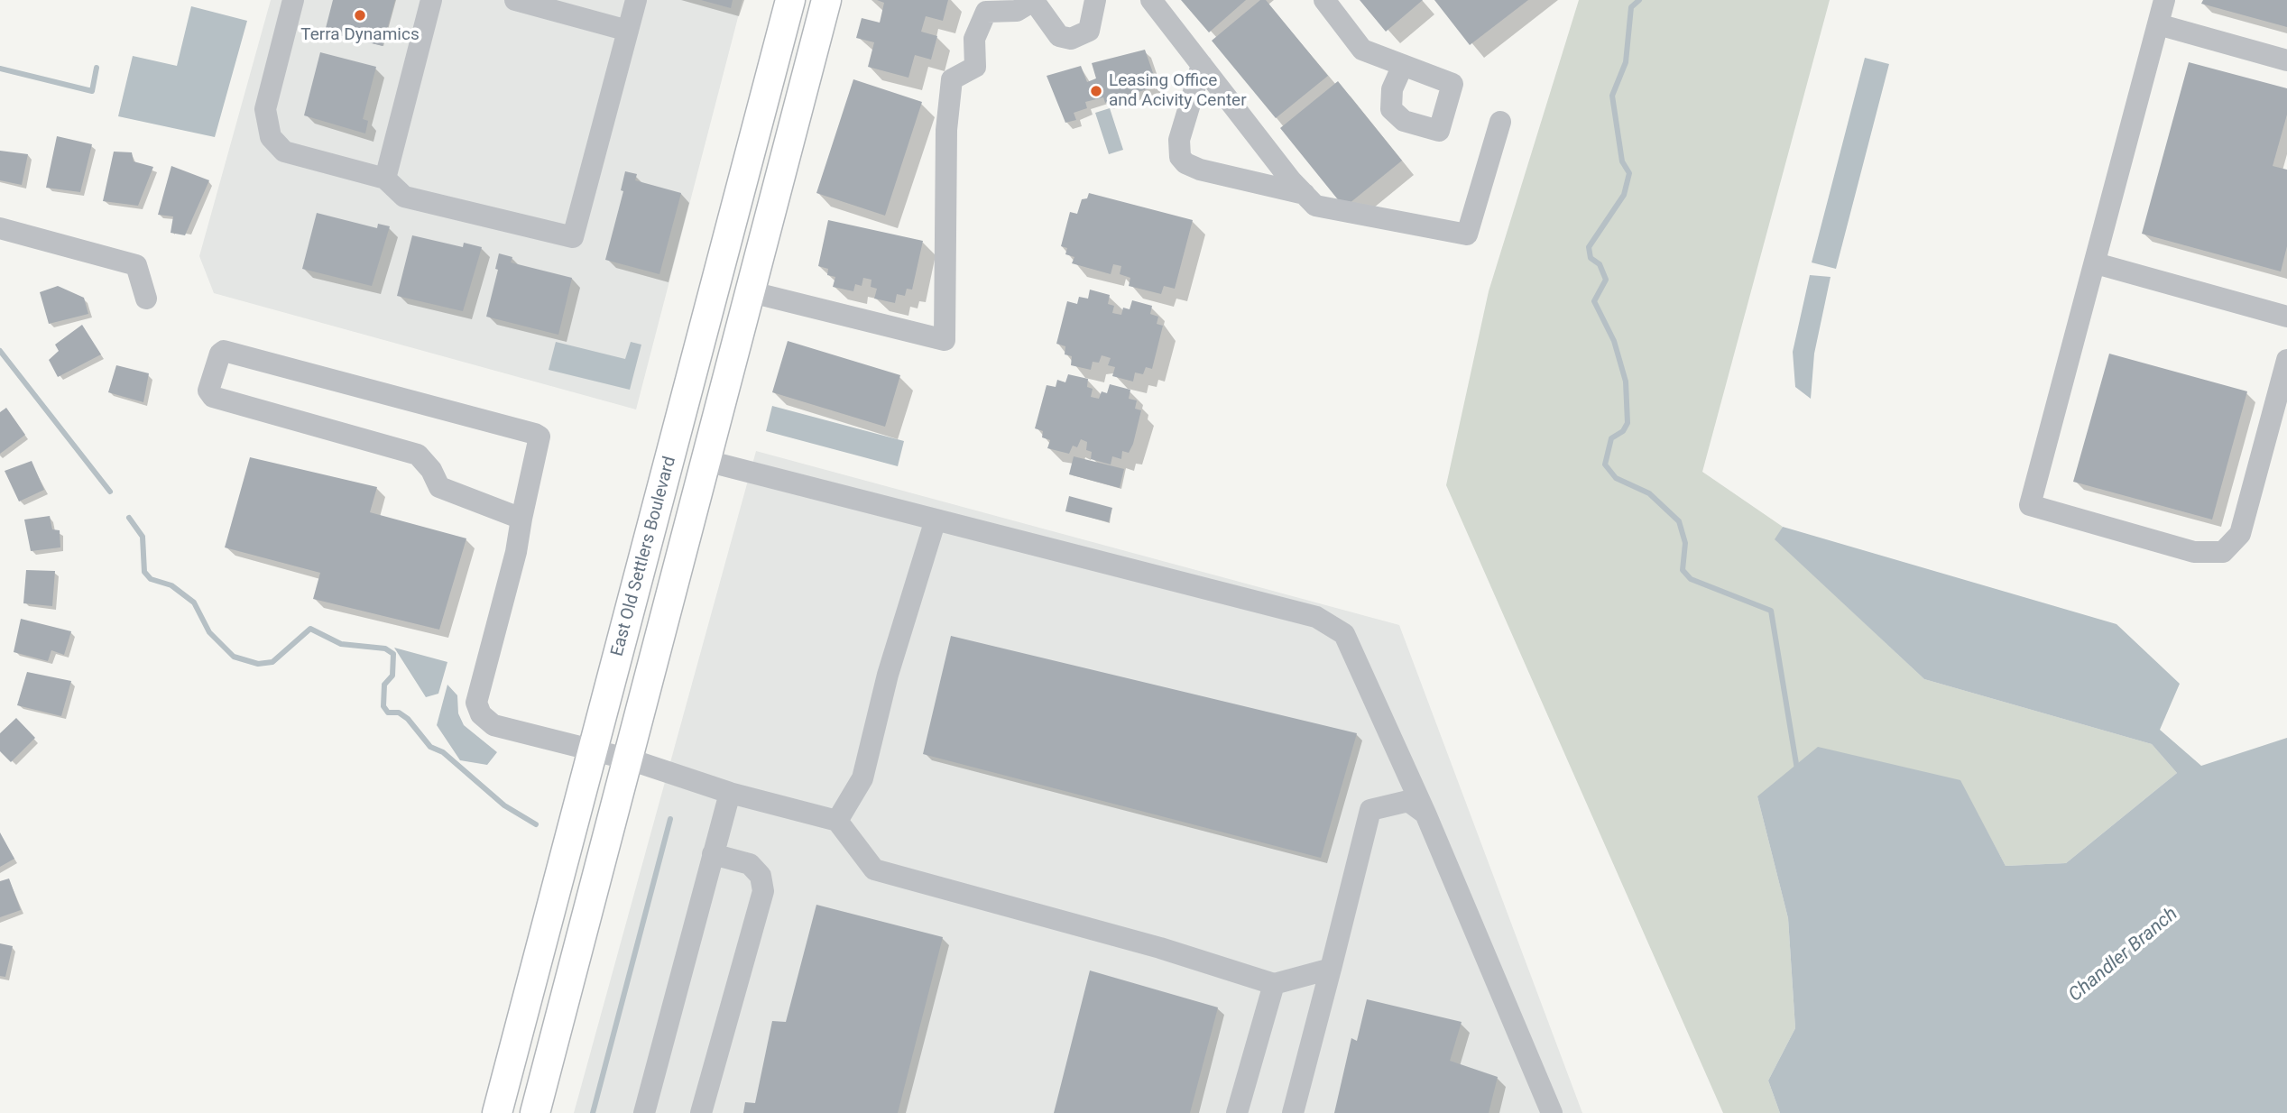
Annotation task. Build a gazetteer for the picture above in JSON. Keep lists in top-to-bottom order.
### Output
{
  "streets": {
    "main road": ["East Old Settlers Boulevard"]
  },
  "water": ["Chandler Branch"],
  "places": ["Terra Dynamics", "Leasing Office and Acivity Center"]
}
